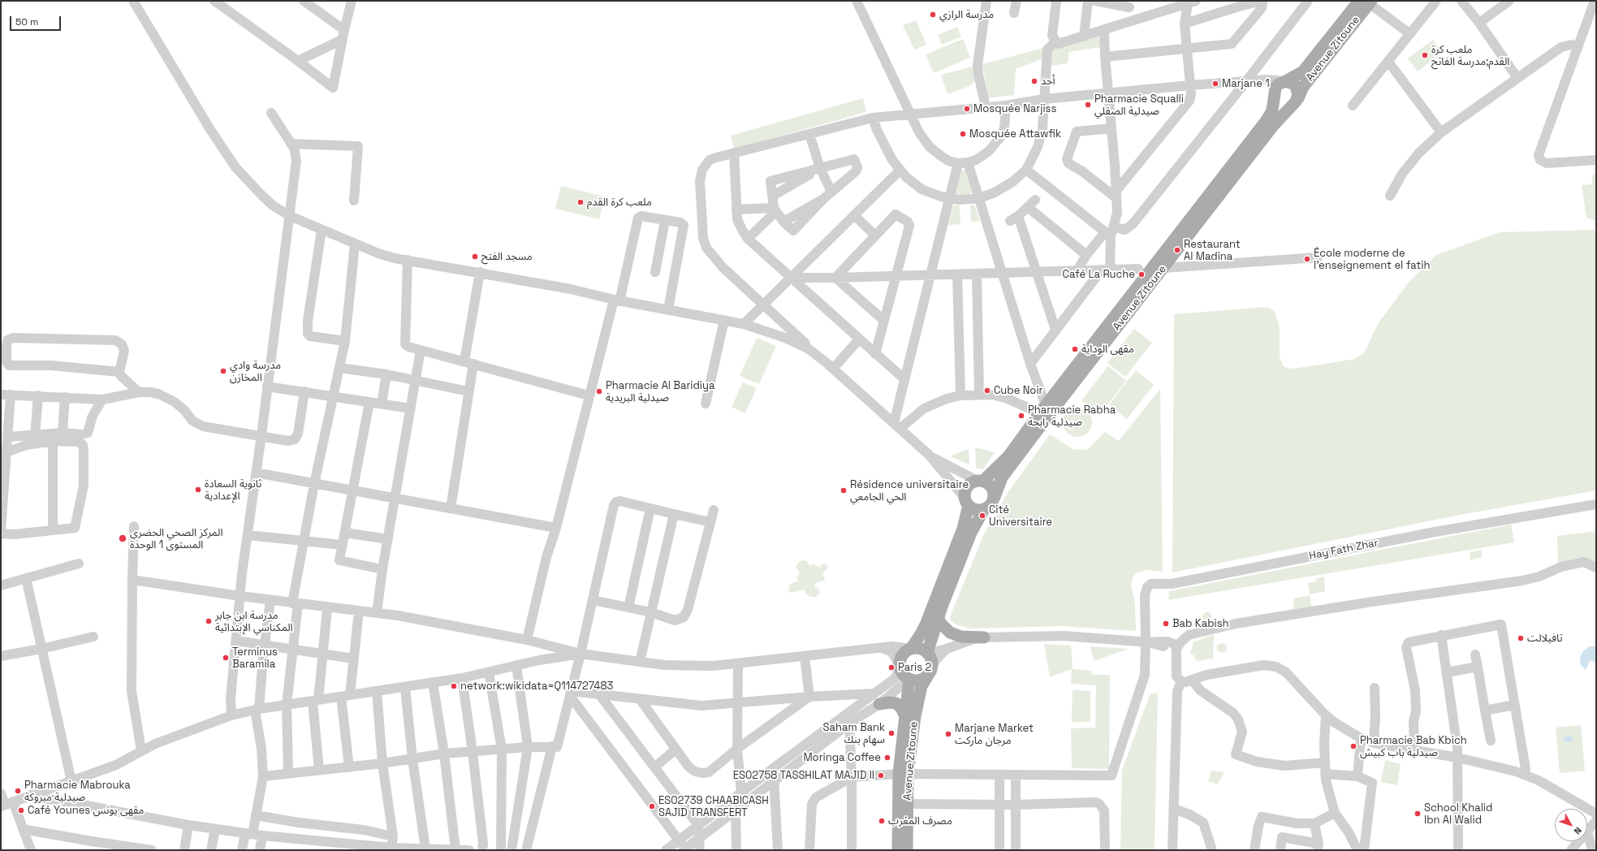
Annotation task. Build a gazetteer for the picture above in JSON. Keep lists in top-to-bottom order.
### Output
{
  "streets": {
    "main road": ["Avenue Zitoune"],
    "street": ["Hay Fath Zhar"]
  },
  "places": [
    "مدرسة الرازي",
    "ملعب كرة القدم;مدرسة الفاتح",
    "أحد",
    "Marjane 1",
    "Pharmacie Squalli صيدلية الصقلي",
    "Mosquée Narjiss",
    "Mosquée Attawfik",
    "ملعب كرة القدم",
    "Restaurant Al Madina",
    "مسجد الفتح",
    "École moderne de l'enseignement el fatih",
    "Café La Ruche",
    "مقهى الوداية",
    "مدرسة وادي المخازن",
    "Cube Noir",
    "Pharmacie Al Baridiya صيدلية البريدية",
    "Pharmacie Rabha صيدلية رابحة",
    "ثانوية السعادة الإعدادية",
    "Résidence universitaire الحي الجامعي",
    "Cité Universitaire",
    "المركز الصحي الحضري المستوى 1 الوحدة",
    "مدرسة ابن جابر المكناسي الإبتدائية",
    "Bab Kabish",
    "تافيلالت",
    "Terminus Baramila",
    "Paris 2",
    "network:wikidata=Q114727483",
    "Saham Bank سهام بنك",
    "Marjane Market مرجان ماركت",
    "Pharmacie Bab Kbich صيدلية باب كبيش",
    "Moringa Coffee",
    "ES02758 TASSHILAT MAJID II",
    "Pharmacie Mabrouka صيدلية مبروكة",
    "ES02739 CHAABICASH SAJID TRANSFERT",
    "Café Younes مقهى يونس",
    "School Khalid Ibn Al Walid",
    "مصرف المغرب"
  ],
  "scale_bar": "50 m",
  "north": "bottom right"
}
